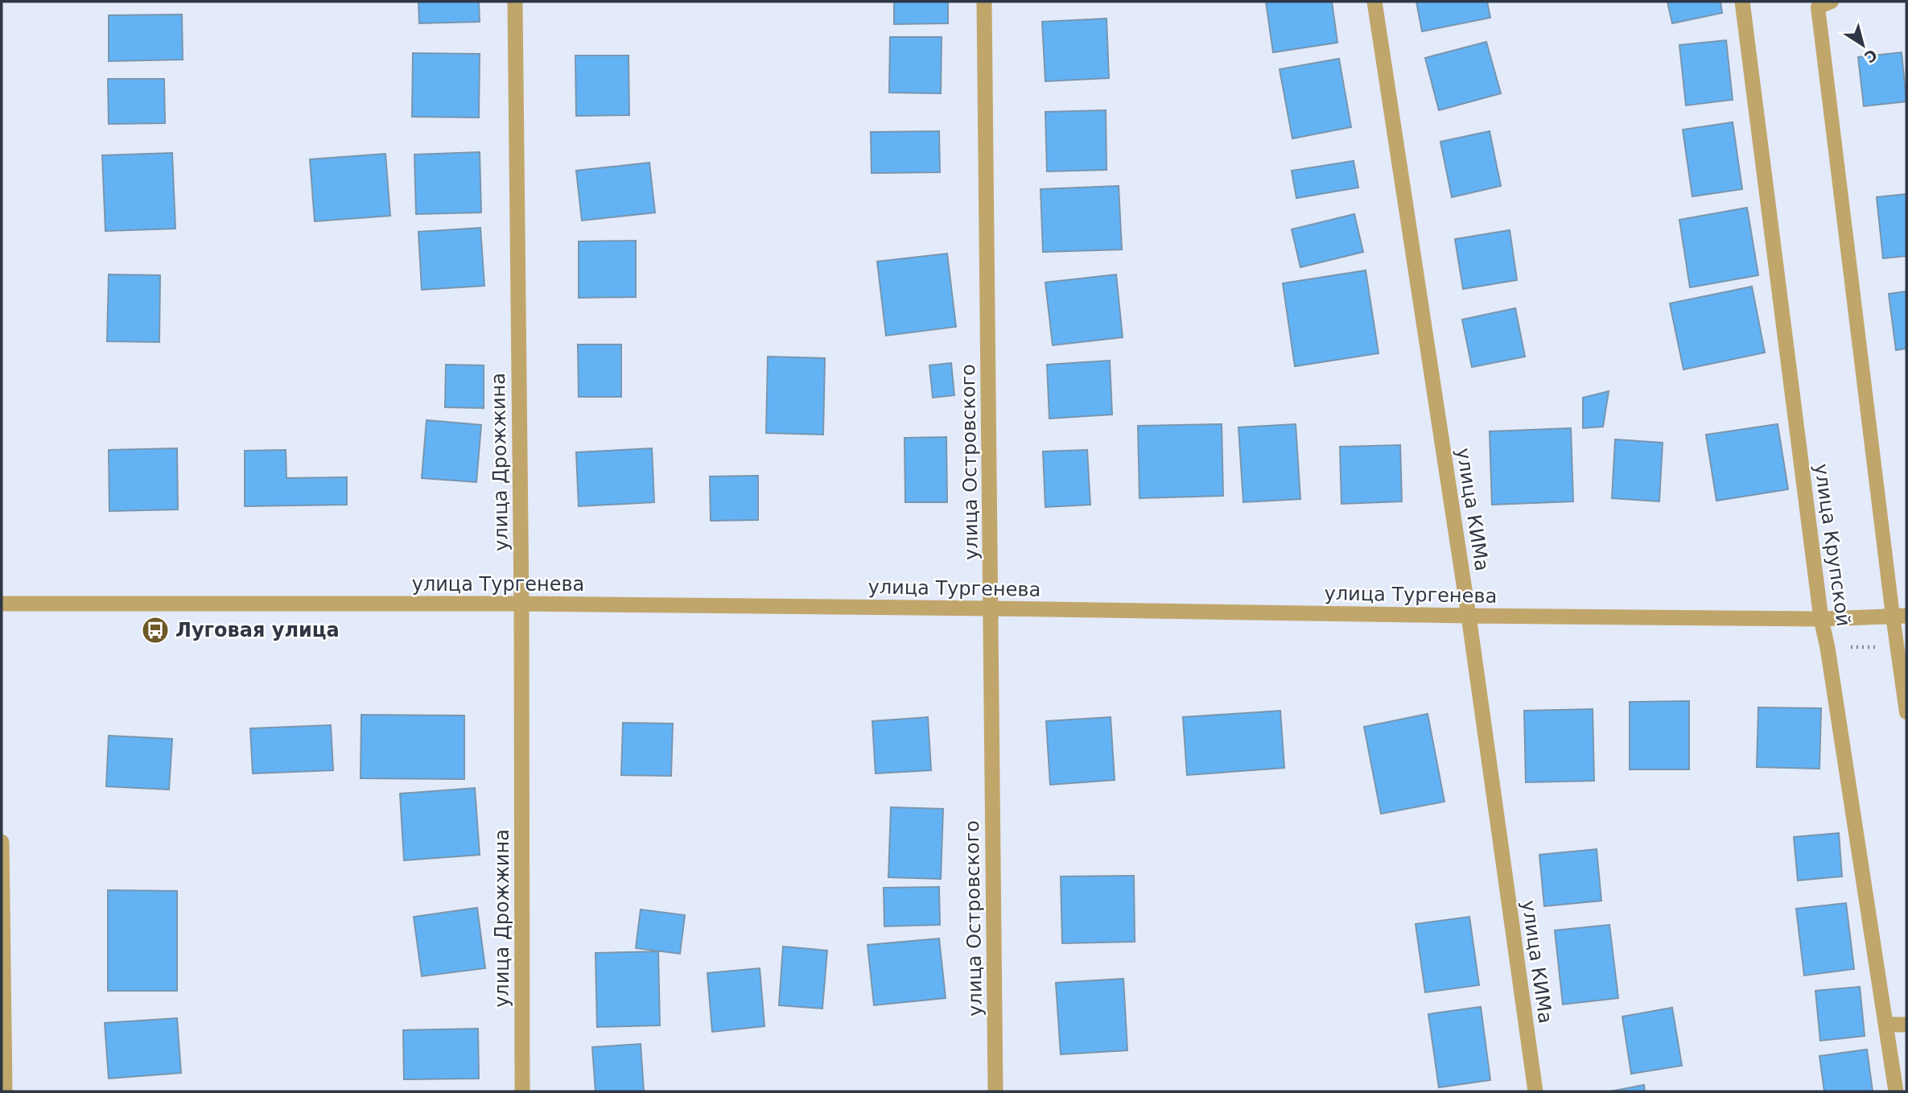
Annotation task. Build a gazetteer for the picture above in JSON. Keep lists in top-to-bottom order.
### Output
{
  "streets": {
    "street": [
      "улица Дрожжина",
      "улица Островского",
      "улица КИМа",
      "улица Крупской",
      "улица Тургенева"
    ]
  },
  "crossings": [
    ["улица Дрожжина", "улица Тургенева"],
    ["улица Островского", "улица Тургенева"],
    ["улица КИМа", "улица Тургенева"],
    ["улица Крупской", "улица Тургенева"]
  ],
  "places": {
    "bus stop": ["Луговая улица"]
  },
  "north": "bottom right"
}
